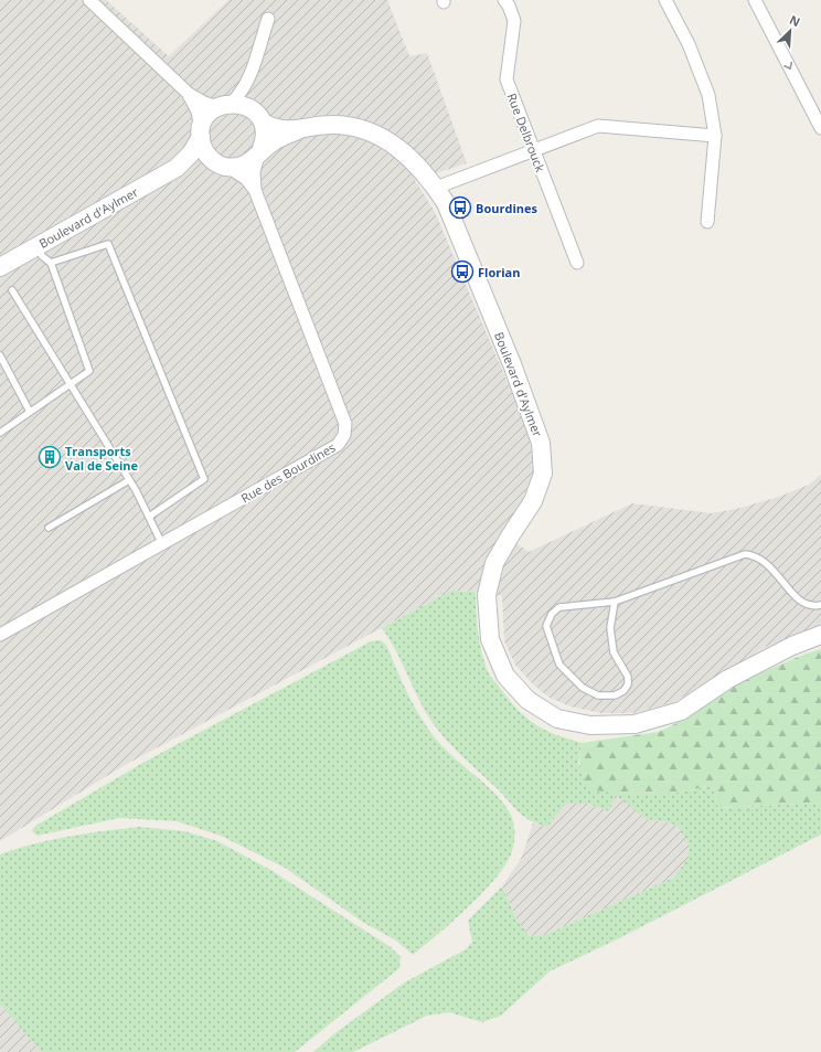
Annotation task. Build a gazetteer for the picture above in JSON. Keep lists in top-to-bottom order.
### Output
{
  "streets": {
    "street": ["Rue Delbrouck", "Boulevard d'Aylmer", "Rue des Bourdines"]
  },
  "crossings": [
    ["Boulevard d'Aylmer", "Rue des Bourdines"]
  ],
  "places": {
    "bus stop": ["Bourdines", "Florian"],
    "building": ["Transports Val de Seine"]
  },
  "north": "top right"
}
